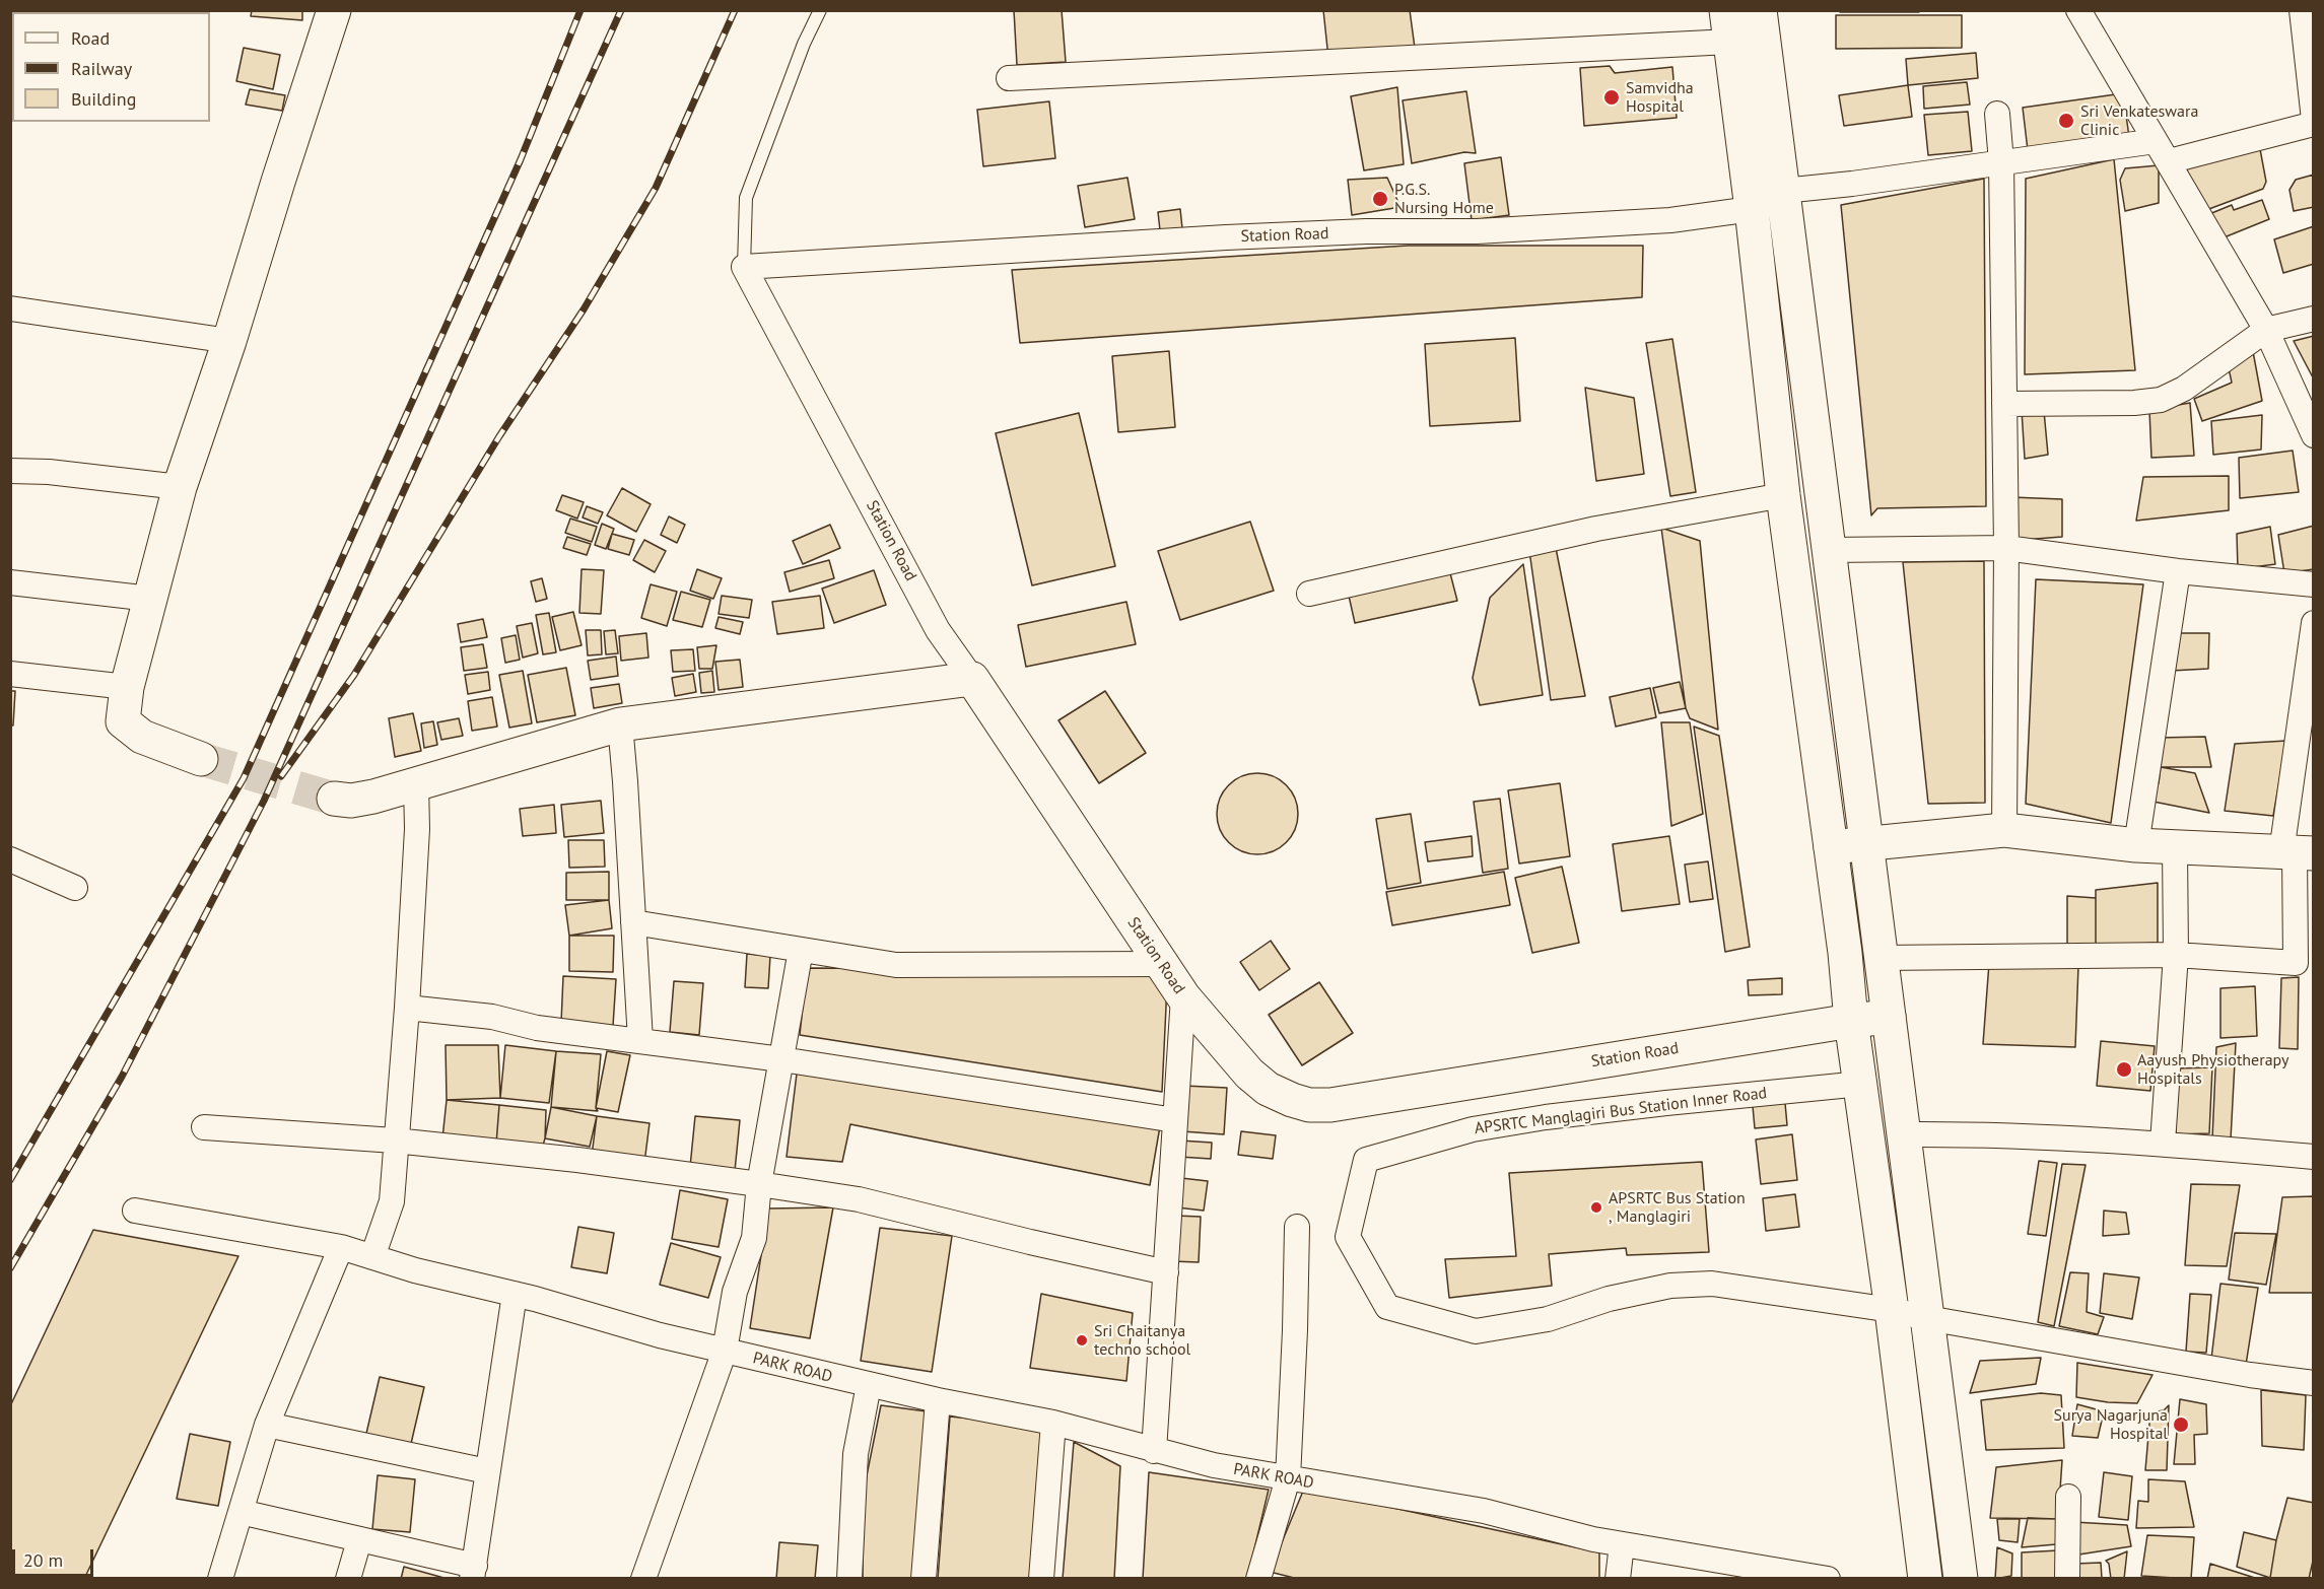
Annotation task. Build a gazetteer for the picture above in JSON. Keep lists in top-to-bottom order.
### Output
{
  "streets": {
    "main road": ["Station Road"],
    "street": ["APSRTC Manglagiri Bus Station Inner Road", "PARK ROAD"]
  },
  "places": [
    "Samvidha Hospital",
    "Sri Venkateswara Clinic",
    "P.G.S. Nursing Home",
    "Aayush Physiotherapy Hospitals",
    "APSRTC Bus Station , Manglagiri",
    "Sri Chaitanya techno school",
    "Surya Nagarjuna Hospital"
  ],
  "legend": ["Road", "Railway", "Building"],
  "scale_bar": "20 m"
}
